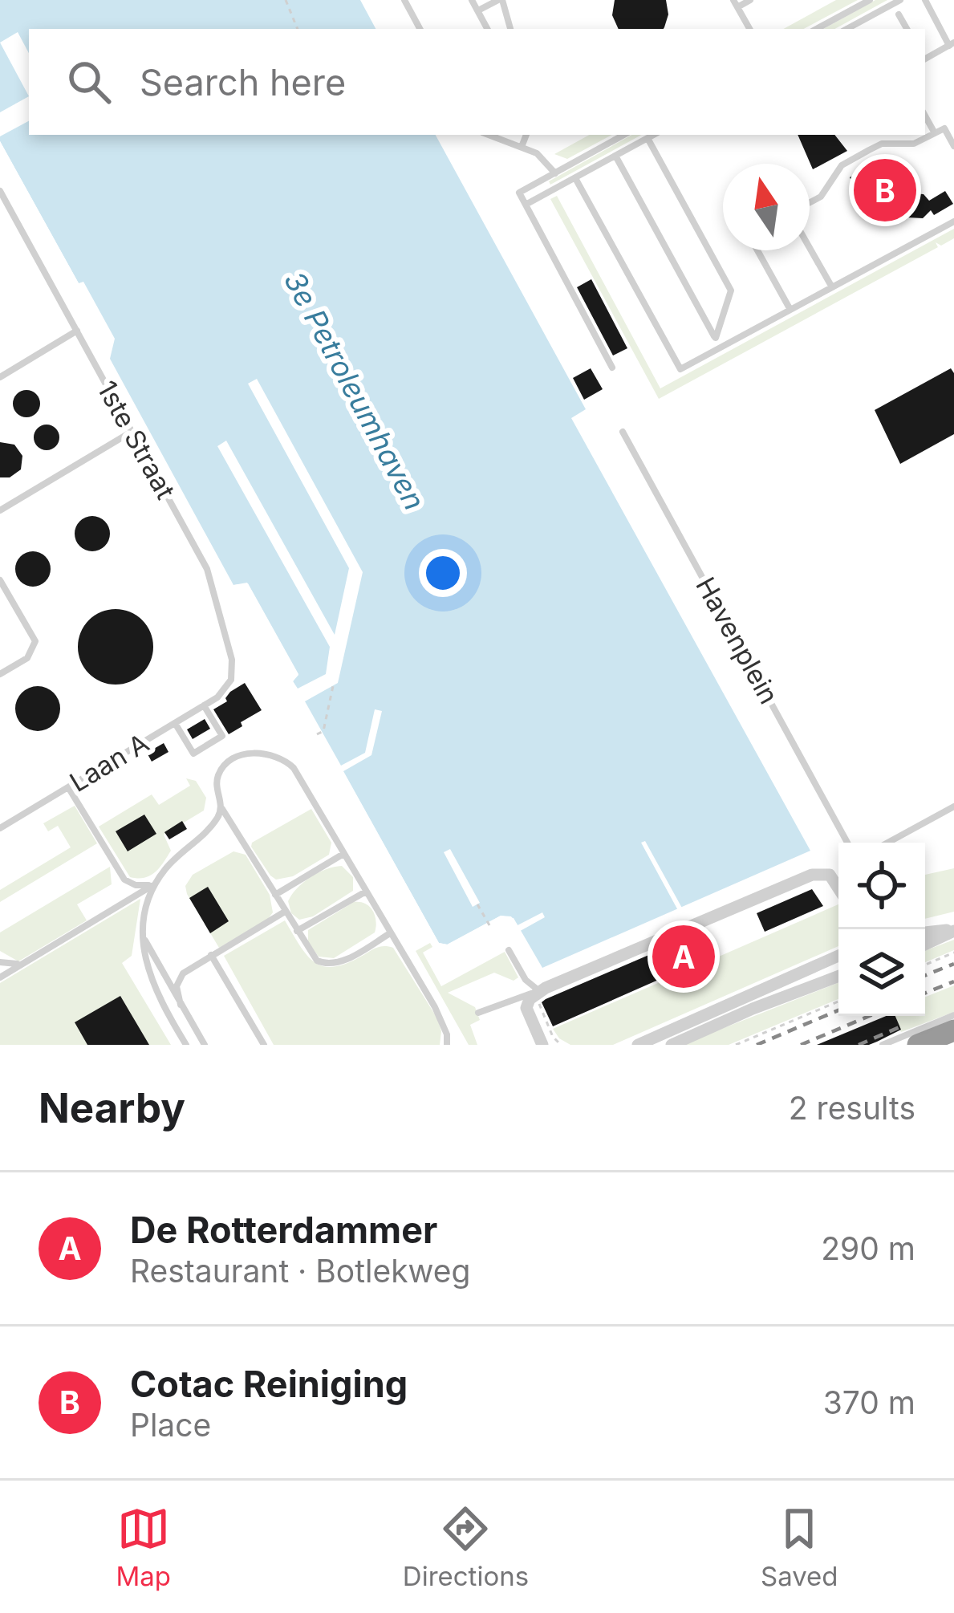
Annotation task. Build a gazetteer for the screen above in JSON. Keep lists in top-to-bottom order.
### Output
{
  "streets": {
    "lane": ["1ste Straat", "Havenplein", "Laan A"]
  },
  "crossings": [
    ["1ste Straat", "Laan A"]
  ],
  "water": ["3e Petroleumhaven"],
  "north": "top",
  "page": {
    "search": "Search here",
    "pins": ["B", "A"],
    "heading": ["Nearby", "2 results"],
    "list": [
      {
        "mark": "A",
        "name": "De Rotterdammer",
        "note": "Restaurant · Botlekweg",
        "value": "290 m"
      },
      {
        "mark": "B",
        "name": "Cotac Reiniging",
        "note": "Place",
        "value": "370 m"
      }
    ],
    "nav": ["Map", "Directions", "Saved"]
  }
}
